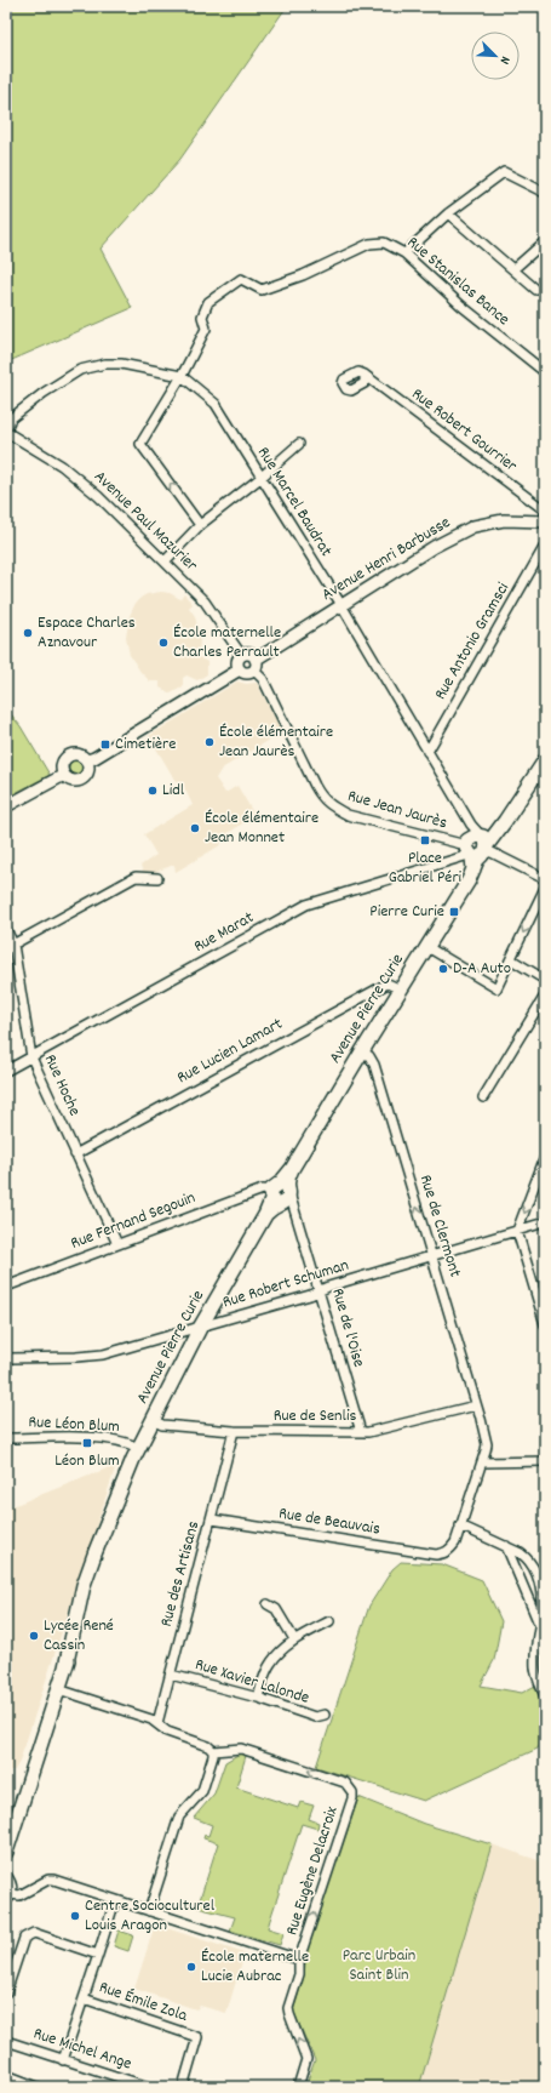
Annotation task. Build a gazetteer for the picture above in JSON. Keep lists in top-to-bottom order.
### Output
{
  "streets": {
    "main road": ["Avenue Pierre Curie"],
    "street": [
      "Rue Stanislas Bance",
      "Rue Robert Gourrier",
      "Rue Marcel Baudrat",
      "Avenue Paul Mazurier",
      "Avenue Henri Barbusse",
      "Rue Antonio Gramsci",
      "Rue Jean Jaurès",
      "Rue Marat",
      "Rue Lucien Lamart",
      "Rue Hoche",
      "Rue Fernand Segouin",
      "Rue de Clermont",
      "Rue Robert Schuman",
      "Rue de l'Oise",
      "Rue de Senlis",
      "Rue Léon Blum",
      "Rue de Beauvais",
      "Rue des Artisans",
      "Rue Xavier Lalonde",
      "Rue Eugène Delacroix",
      "Rue Émile Zola",
      "Rue Michel Ange"
    ]
  },
  "crossings": [
    ["Rue Stanislas Bance", "Rue Marcel Baudrat"],
    ["Rue Marcel Baudrat", "Avenue Paul Mazurier"],
    ["Rue Marcel Baudrat", "Avenue Henri Barbusse"],
    ["Rue Marcel Baudrat", "Rue Antonio Gramsci"],
    ["Rue Marcel Baudrat", "Rue Jean Jaurès"],
    ["Rue Marcel Baudrat", "Rue Marat"],
    ["Rue Marcel Baudrat", "Avenue Pierre Curie"],
    ["Avenue Paul Mazurier", "Avenue Henri Barbusse"],
    ["Avenue Paul Mazurier", "Rue Jean Jaurès"],
    ["Avenue Henri Barbusse", "Rue Jean Jaurès"],
    ["Rue Jean Jaurès", "Rue Marat"],
    ["Rue Jean Jaurès", "Avenue Pierre Curie"],
    ["Rue Marat", "Avenue Pierre Curie"],
    ["Rue Marat", "Rue Hoche"],
    ["Avenue Pierre Curie", "Rue Lucien Lamart"],
    ["Avenue Pierre Curie", "Rue Fernand Segouin"],
    ["Avenue Pierre Curie", "Rue de Clermont"],
    ["Avenue Pierre Curie", "Rue Robert Schuman"],
    ["Avenue Pierre Curie", "Rue de l'Oise"],
    ["Avenue Pierre Curie", "Rue de Senlis"],
    ["Avenue Pierre Curie", "Rue Léon Blum"],
    ["Rue Lucien Lamart", "Rue Hoche"],
    ["Rue Hoche", "Rue Fernand Segouin"],
    ["Rue Fernand Segouin", "Rue de l'Oise"],
    ["Rue de Clermont", "Rue Robert Schuman"],
    ["Rue de Clermont", "Rue de Senlis"],
    ["Rue de Clermont", "Rue de Beauvais"],
    ["Rue Robert Schuman", "Rue de l'Oise"],
    ["Rue de l'Oise", "Rue de Senlis"],
    ["Rue de Senlis", "Rue des Artisans"],
    ["Rue de Beauvais", "Rue des Artisans"],
    ["Rue des Artisans", "Rue Xavier Lalonde"]
  ],
  "one_way": ["Rue de Clermont"],
  "parks": ["Parc Urbain Saint Blin"],
  "places": {
    "other": [
      "Espace Charles Aznavour",
      "École maternelle Charles Perrault",
      "École élémentaire Jean Jaurès",
      "Lidl",
      "École élémentaire Jean Monnet",
      "D-A Auto",
      "Lycée René Cassin",
      "Centre Socioculturel Louis Aragon",
      "École maternelle Lucie Aubrac"
    ],
    "transit": [
      "Cimetière",
      "Place Gabriel Péri",
      "Pierre Curie",
      "Léon Blum"
    ]
  },
  "north": "bottom right"
}
